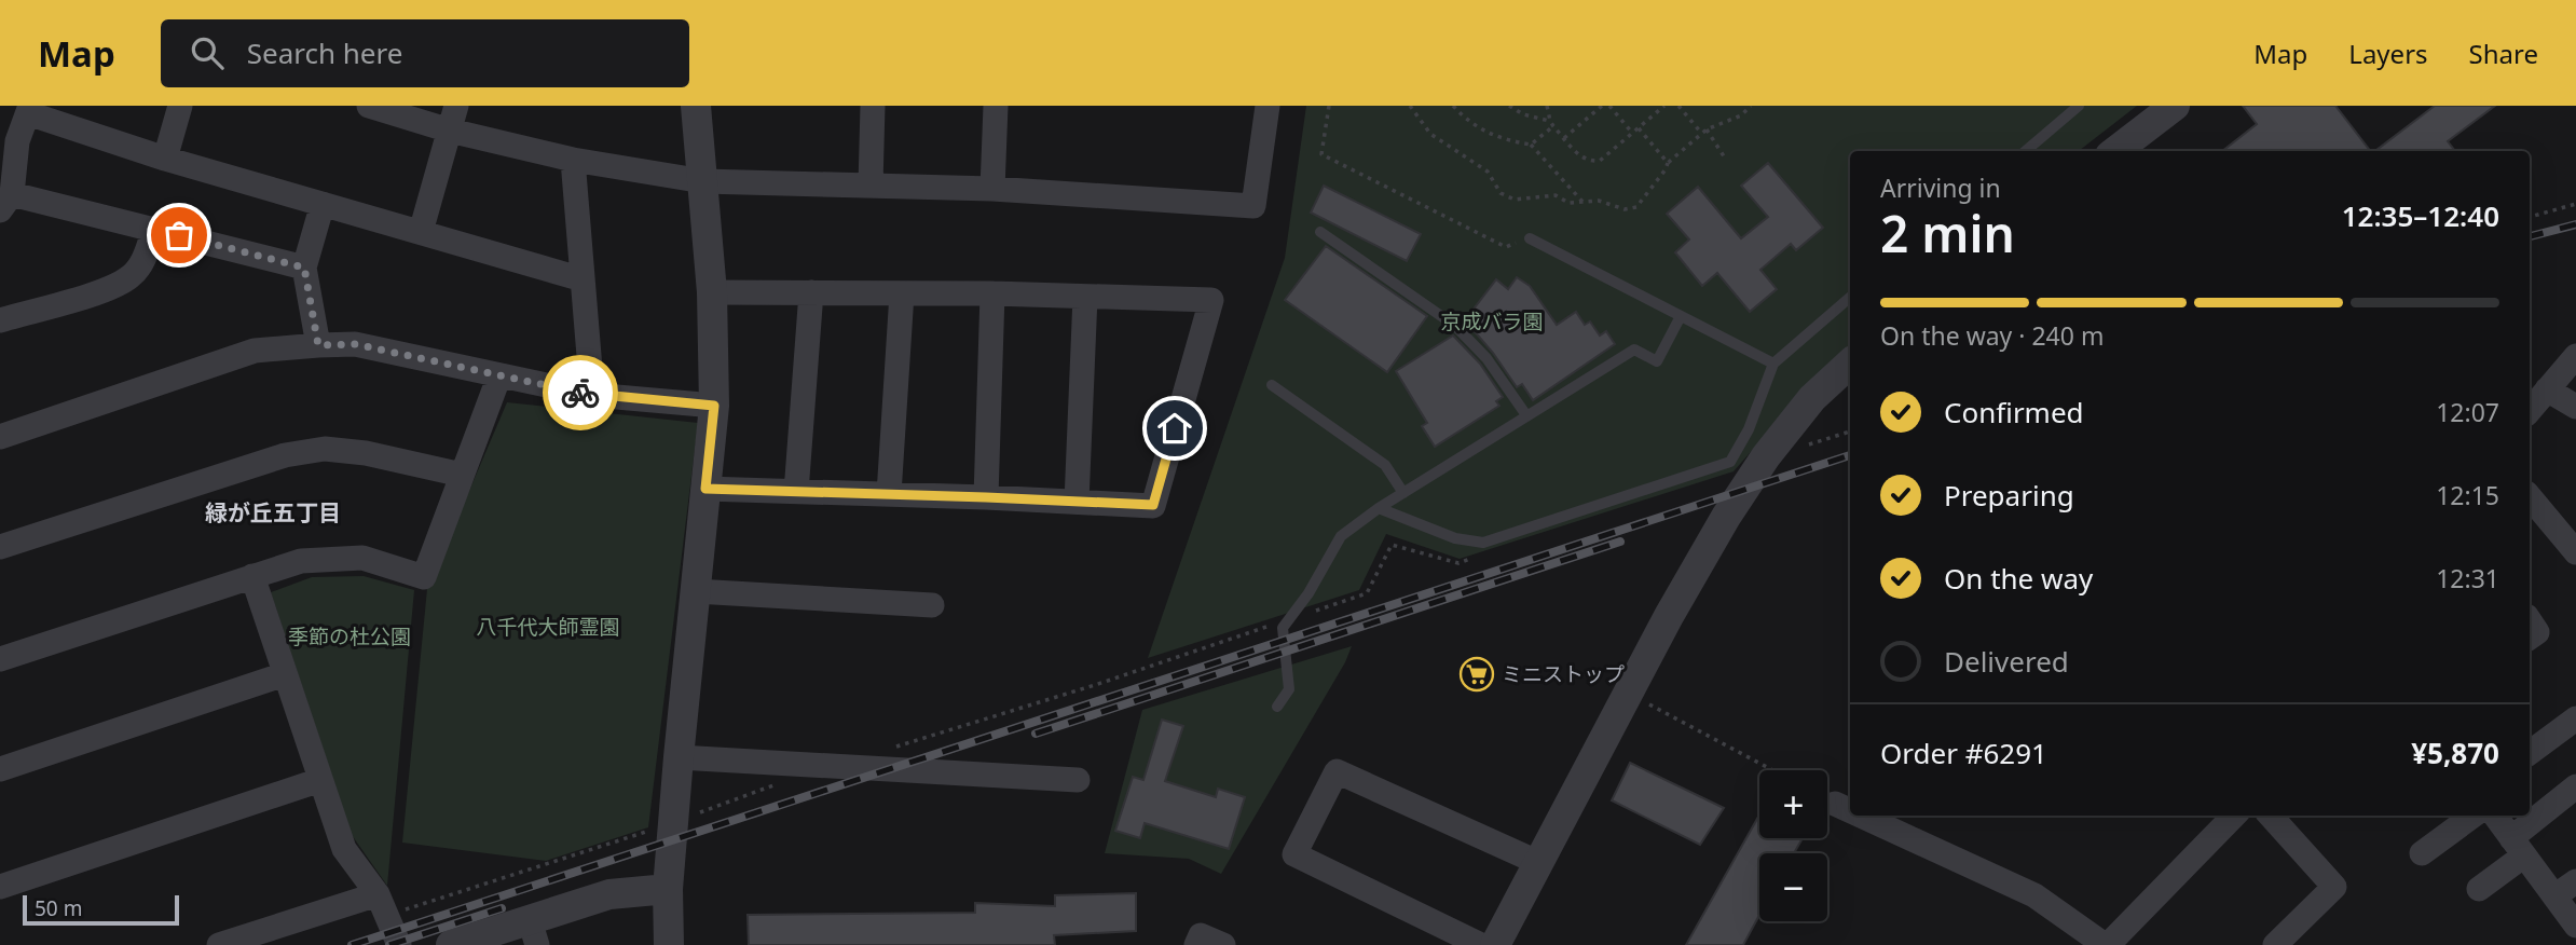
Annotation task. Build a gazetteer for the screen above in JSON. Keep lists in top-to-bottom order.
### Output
{
  "districts": ["緑が丘五丁目"],
  "parks": ["京成バラ園", "八千代大師霊園", "季節の杜公園"],
  "places": {
    "supermarket": ["ミニストップ"]
  },
  "scale_bar": "50 m",
  "page": {
    "header": "Map",
    "search": "Search here",
    "nav": ["Map", "Layers", "Share"],
    "heading": ["2 min", "Arriving in", "12:35–12:40"],
    "panel": ["Order #6291", "¥5,870"],
    "bar": "On the way · 240 m",
    "list": [
      ["Confirmed", "12:07"],
      ["Preparing", "12:15"],
      ["On the way", "12:31"],
      "Delivered"
    ],
    "map_buttons": ["+", "−"],
    "scale": "50 m"
  }
}
